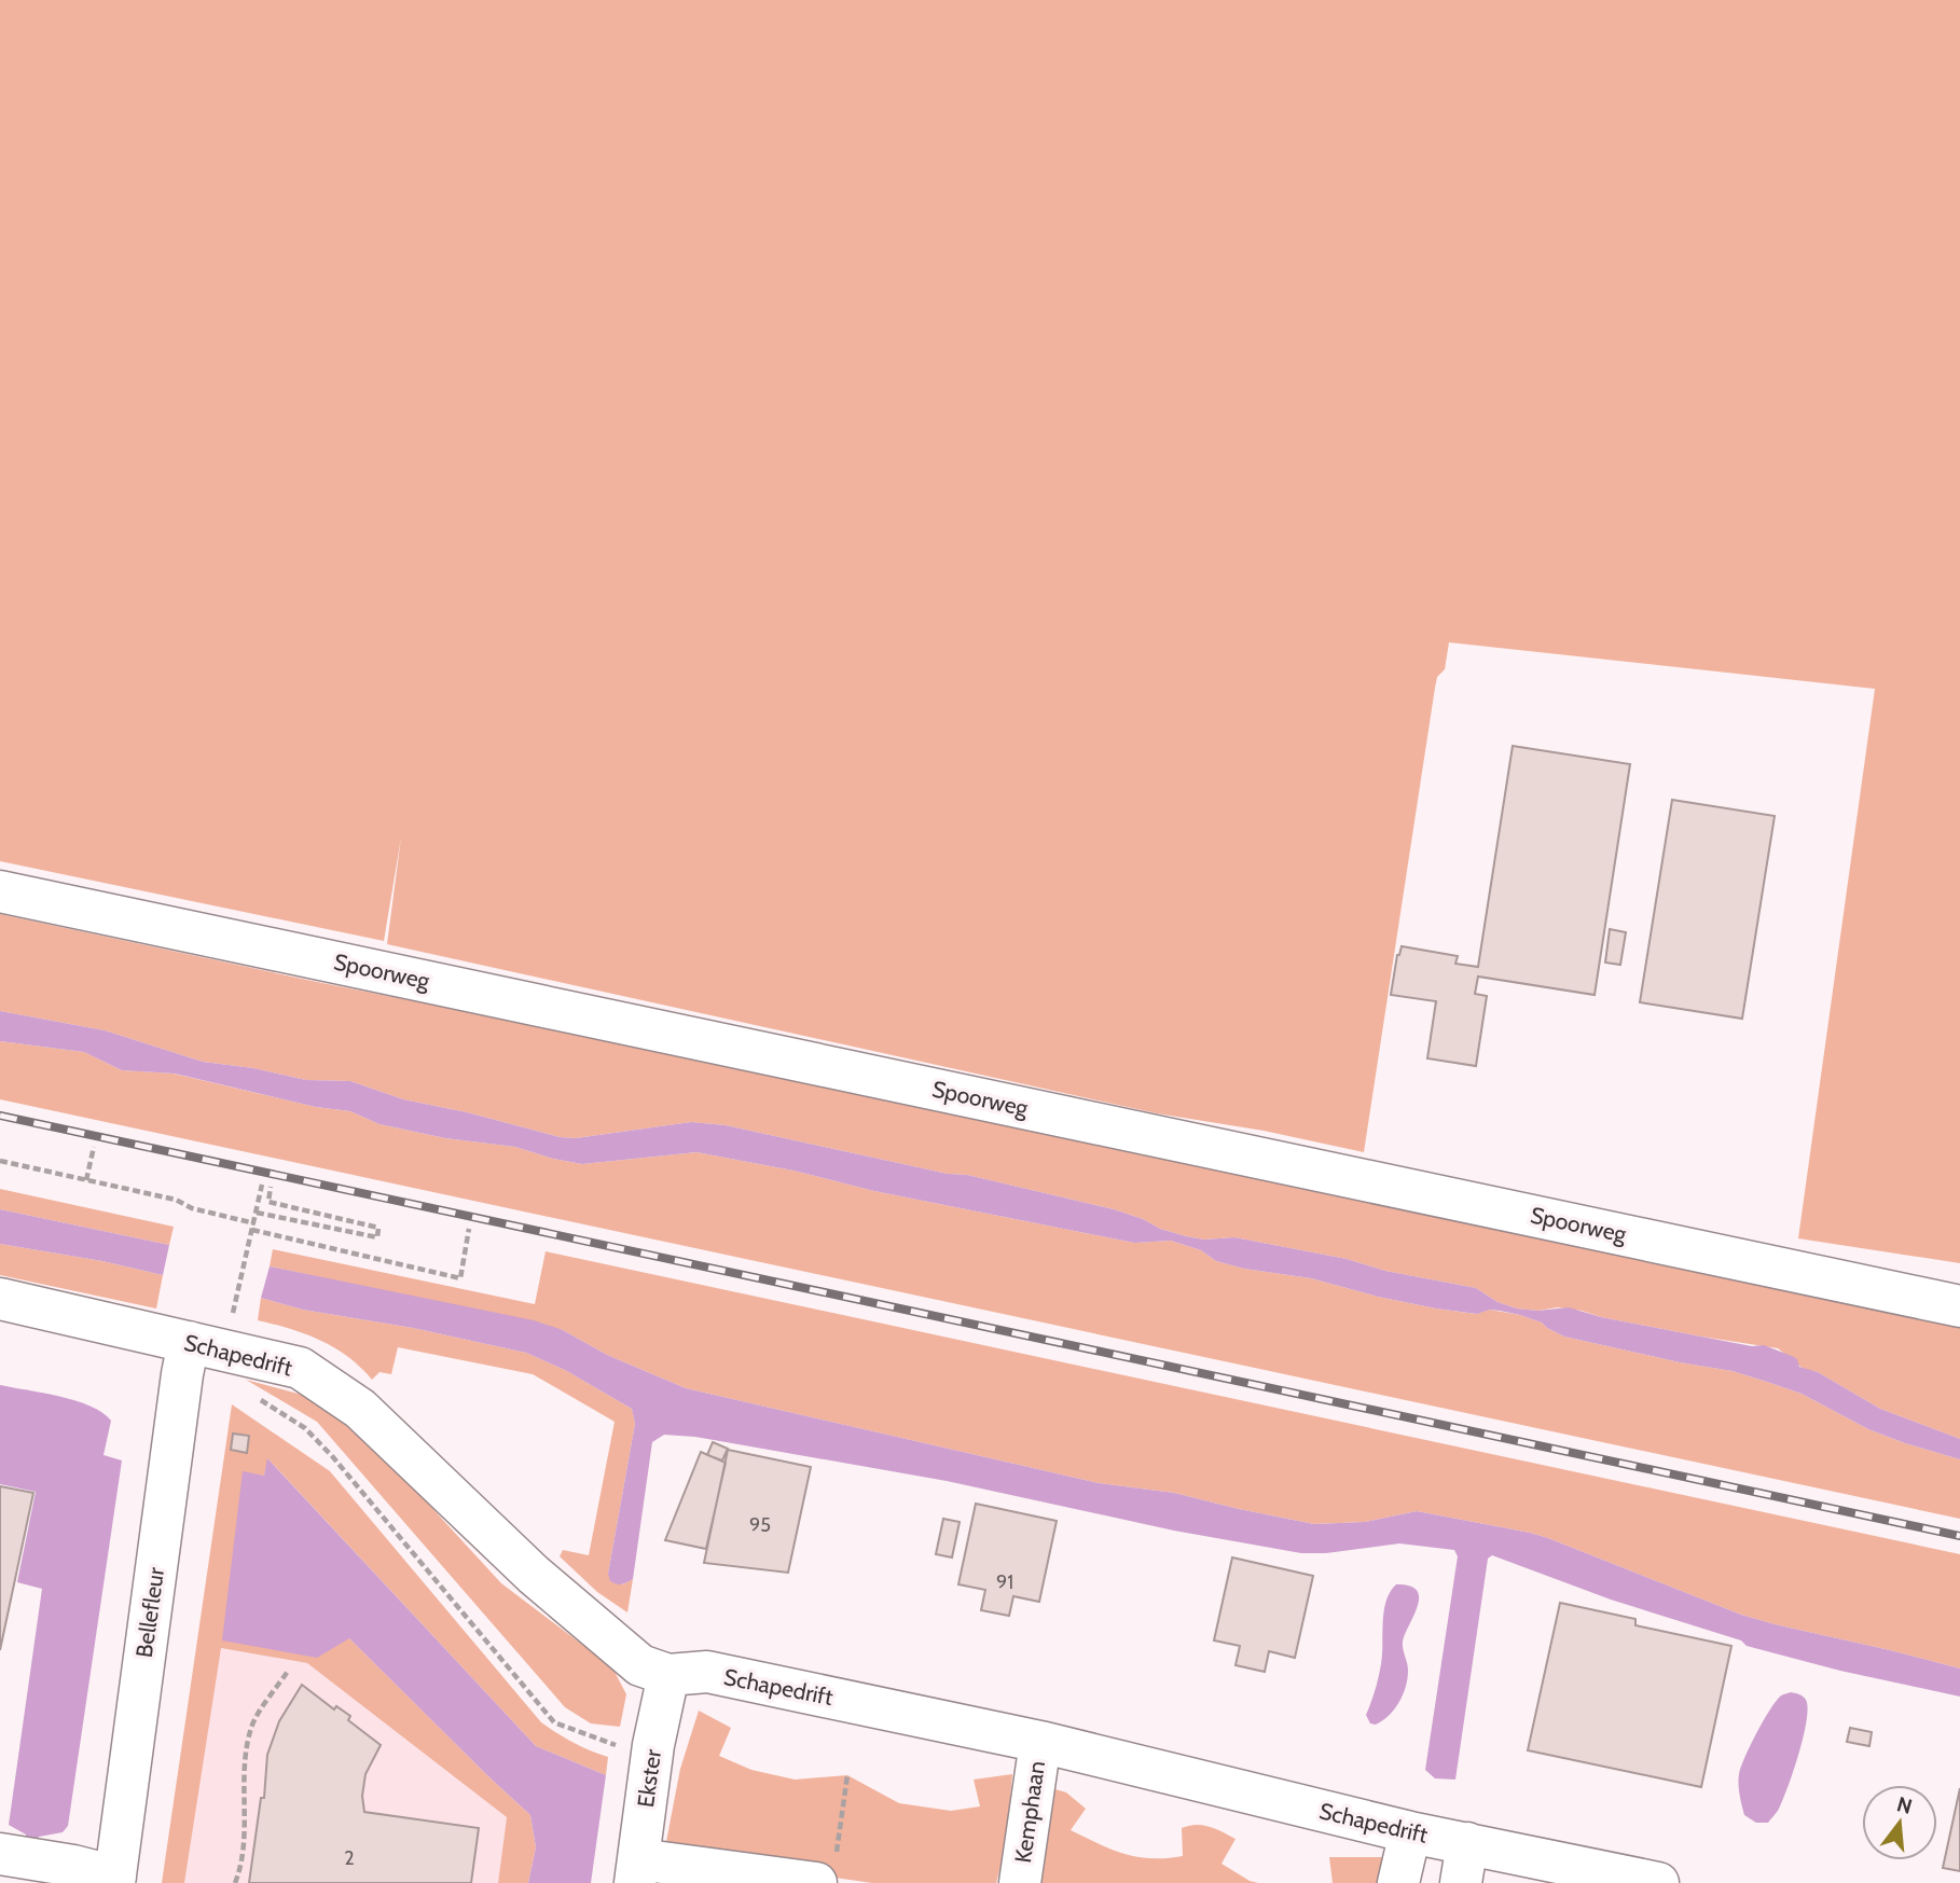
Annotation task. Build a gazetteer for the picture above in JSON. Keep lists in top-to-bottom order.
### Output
{
  "streets": {
    "street": [
      "Spoorweg",
      "Schapedrift",
      "Bellefleur",
      "Ekster",
      "Kemphaan"
    ]
  },
  "crossings": [
    ["Schapedrift", "Bellefleur"],
    ["Schapedrift", "Ekster"],
    ["Schapedrift", "Kemphaan"]
  ],
  "house_numbers": ["95", "91", "2"],
  "north": "top"
}
